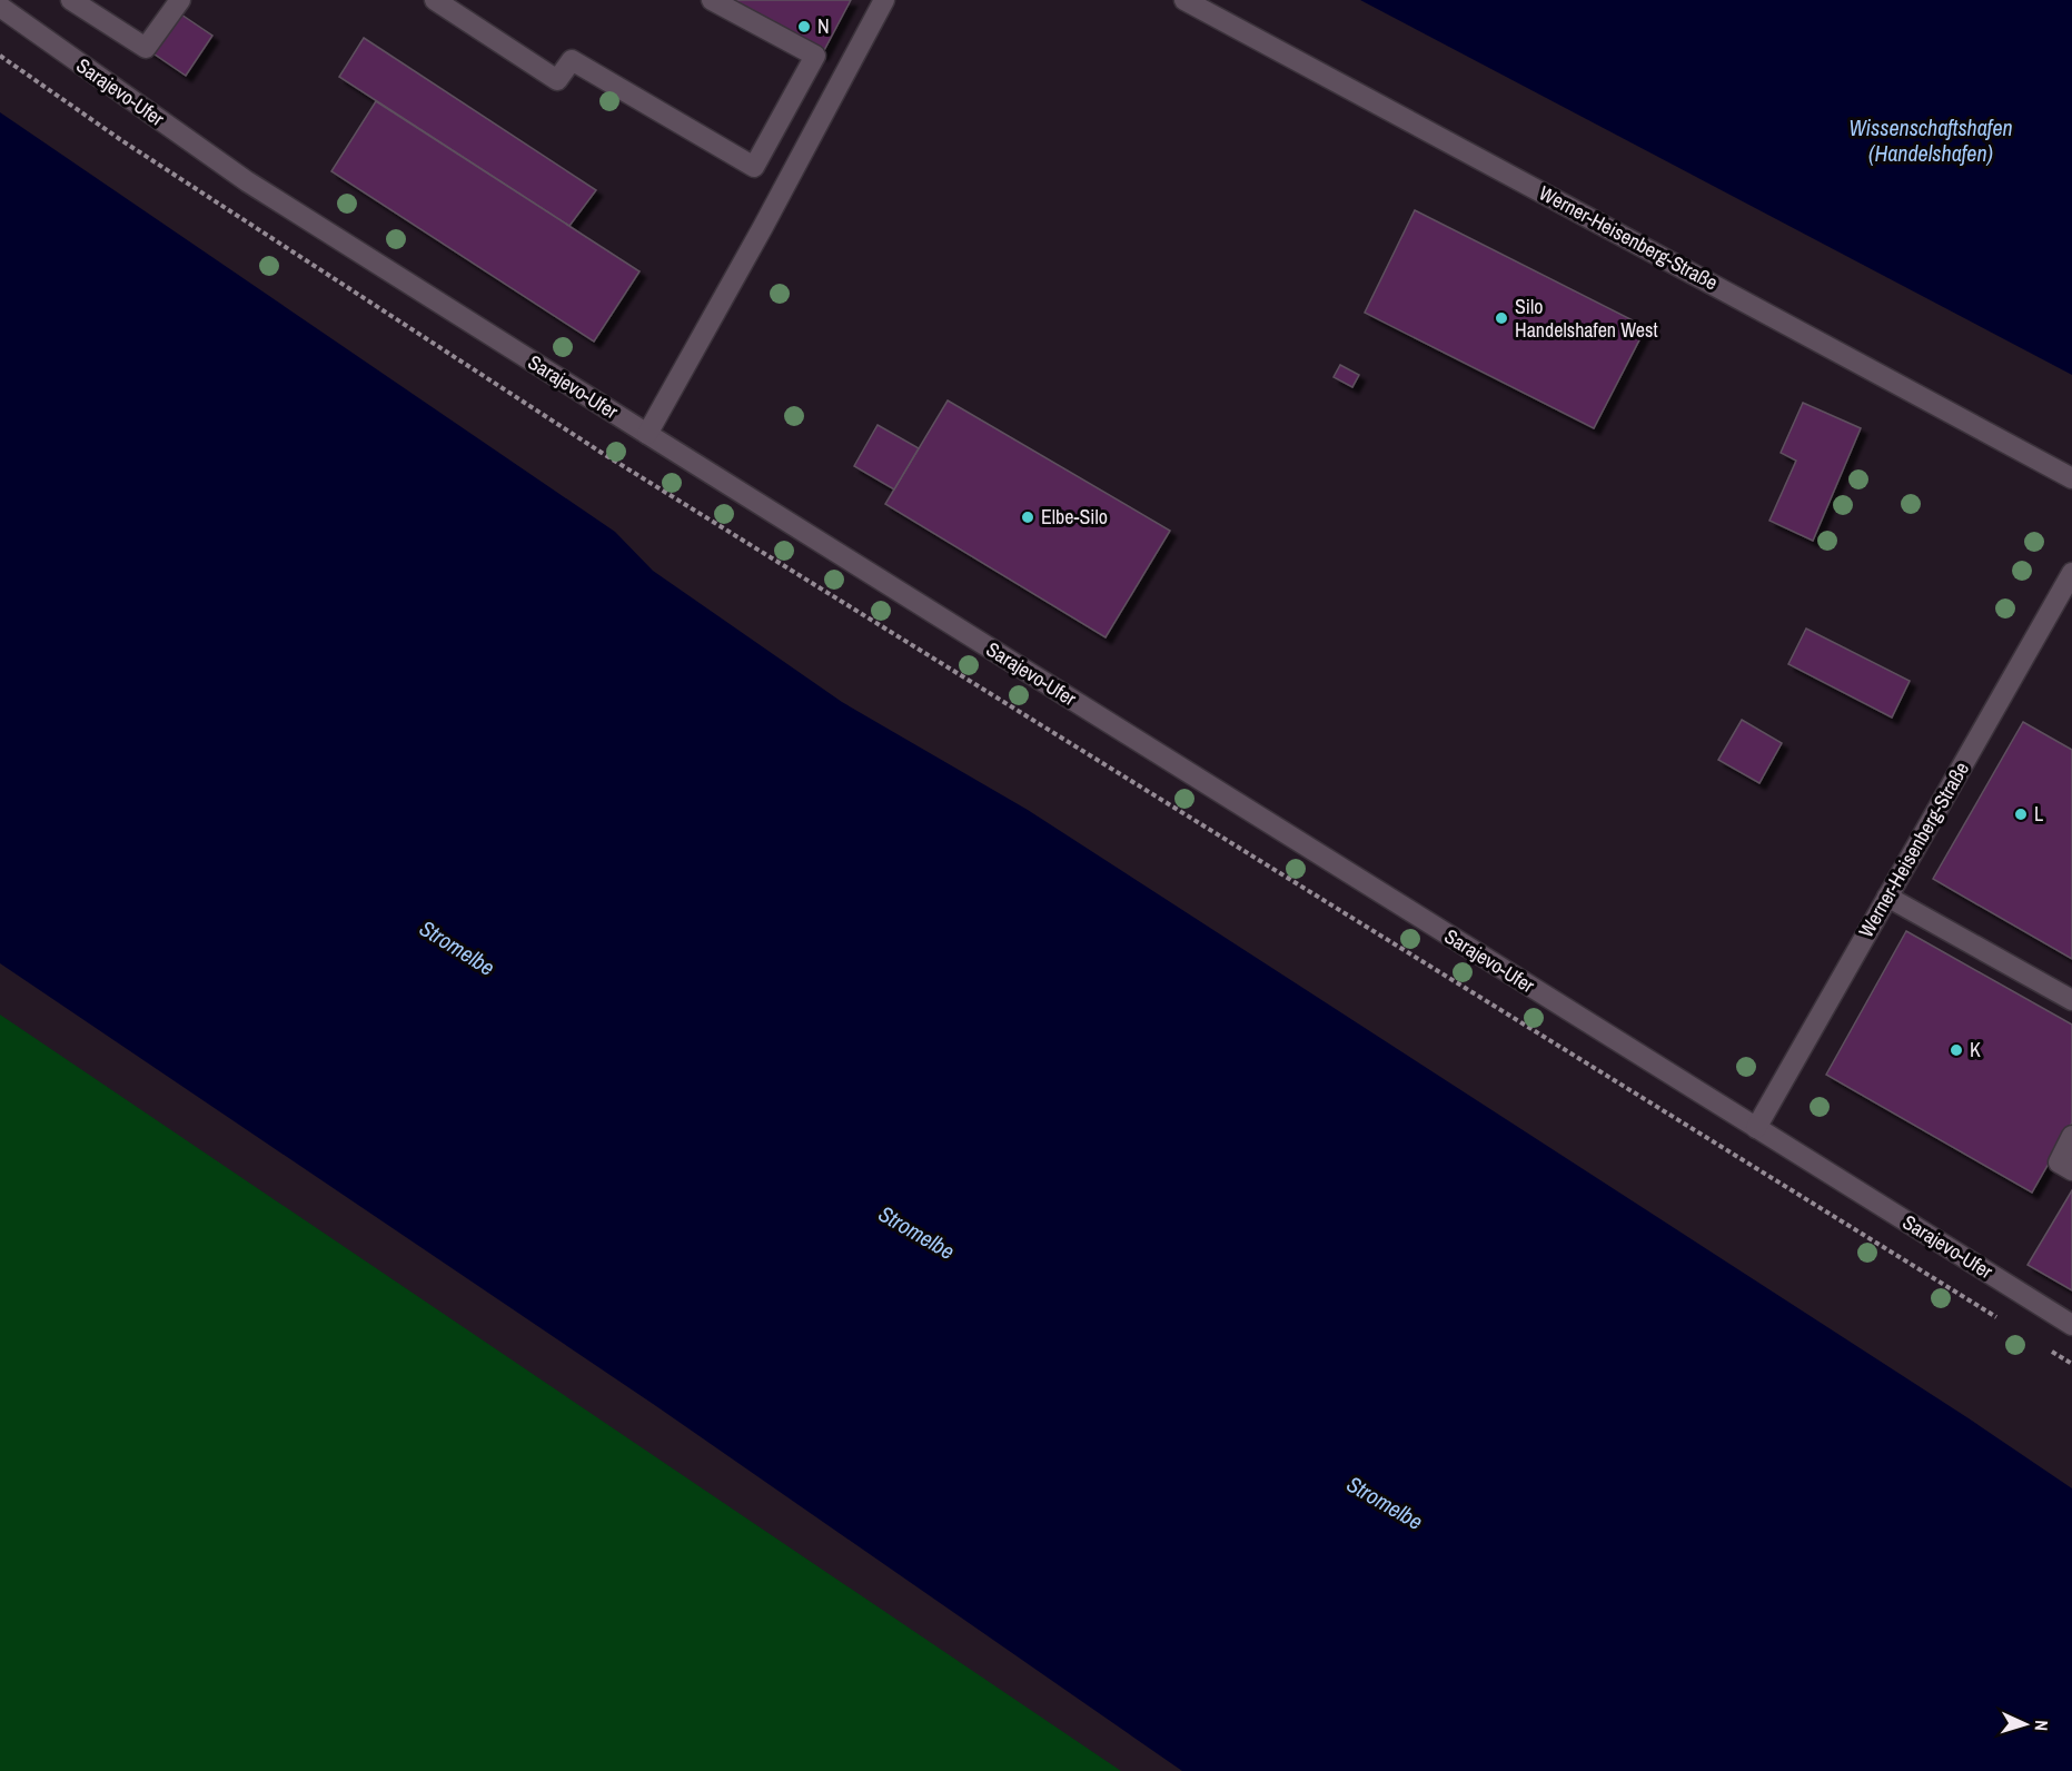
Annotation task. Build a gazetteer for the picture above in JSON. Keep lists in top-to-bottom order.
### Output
{
  "streets": {
    "street": ["Sarajevo-Ufer", "Werner-Heisenberg-Straße"]
  },
  "crossings": [
    ["Sarajevo-Ufer", "Werner-Heisenberg-Straße"]
  ],
  "water": ["Wissenschaftshafen (Handelshafen)", "Stromelbe"],
  "places": [
    "N",
    "Silo Handelshafen West",
    "Elbe-Silo",
    "L",
    "K"
  ],
  "north": "right"
}
